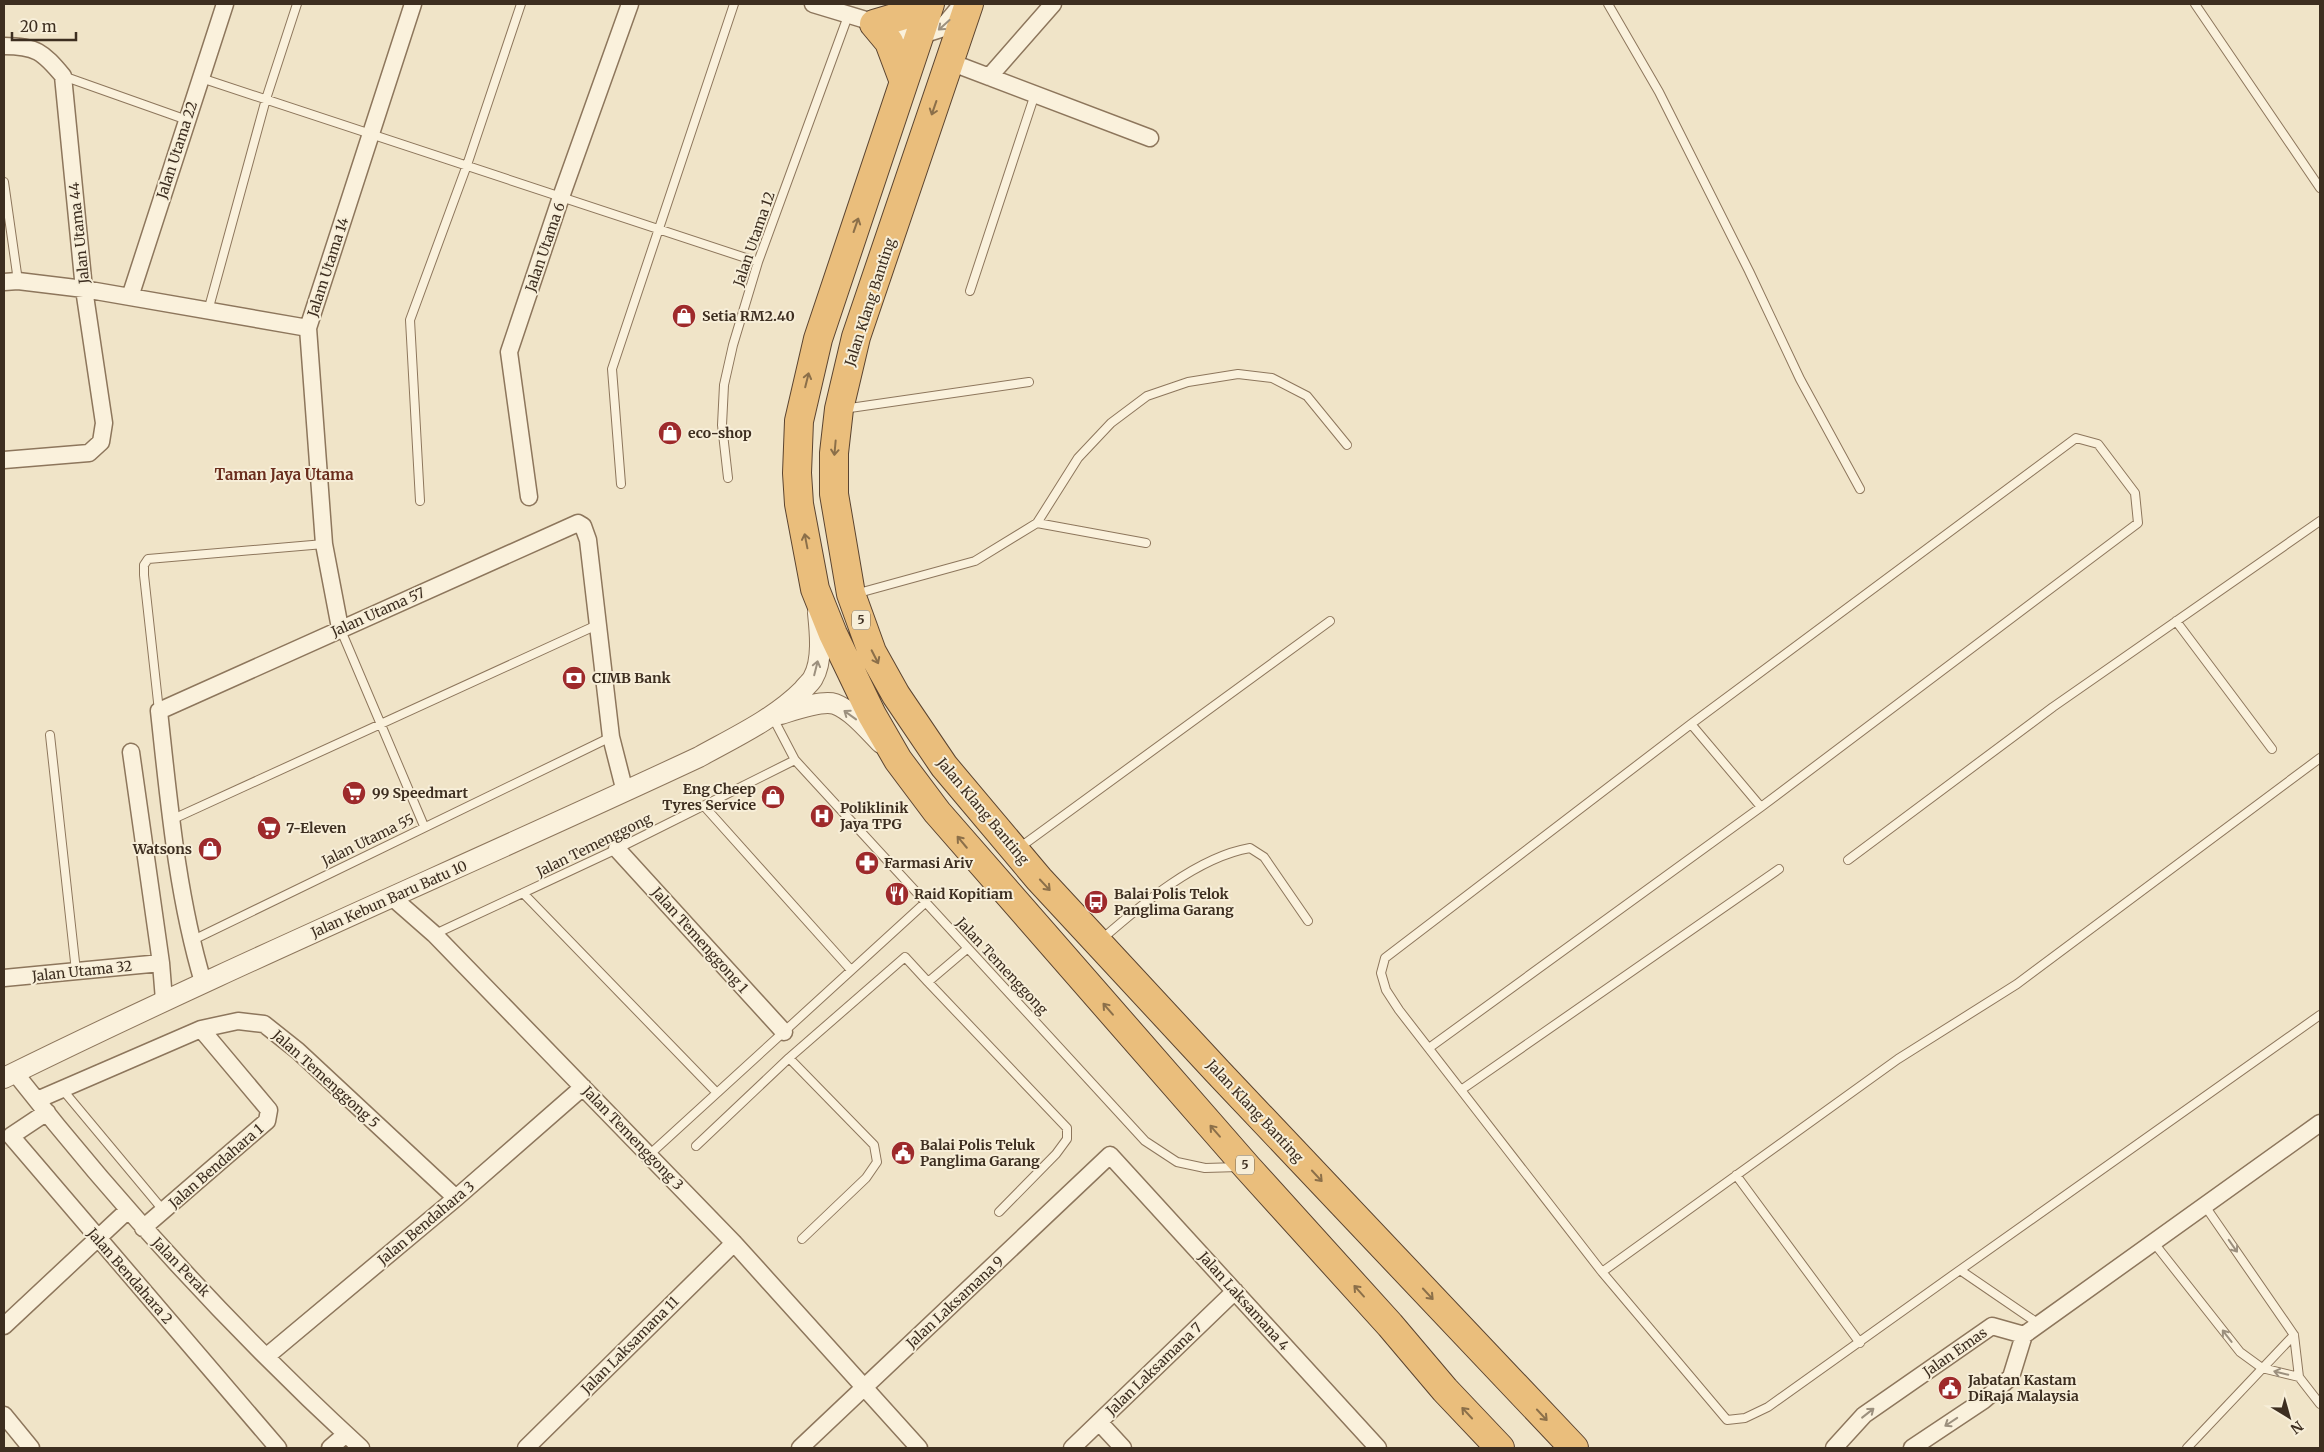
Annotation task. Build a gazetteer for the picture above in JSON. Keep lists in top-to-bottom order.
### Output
{
  "streets": {
    "highway": ["Jalan Klang Banting", "5"],
    "street": [
      "Jalan Utama 22",
      "Jalan Utama 44",
      "Jalan Utama 6",
      "Jalam Utama 14",
      "Jalan Utama 57",
      "Jalan Kebun Baru Batu 10",
      "Jalan Temenggong 1",
      "Jalan Utama 32",
      "Jalan Temenggong 5",
      "Jalan Temenggong 3",
      "Jalan Bendahara 1",
      "Jalan Bendahara 3",
      "Jalan Perak",
      "Jalan Bendahara 2",
      "Jalan Laksamana 4",
      "Jalan Laksamana 9",
      "Jalan Laksamana 11",
      "Jalan Emas",
      "Jalan Laksamana 7"
    ],
    "lane": ["Jalan Utama 12", "Jalan Utama 55", "Jalan Temenggong"]
  },
  "crossings": [
    ["Jalam Utama 14", "Jalan Utama 57"],
    ["5", "Jalan Temenggong"],
    ["Jalan Temenggong", "Jalan Temenggong 1"],
    ["Jalan Temenggong", "Jalan Temenggong 3"],
    ["Jalan Kebun Baru Batu 10", "Jalan Temenggong 3"],
    ["Jalan Kebun Baru Batu 10", "Jalan Perak"],
    ["Jalan Temenggong 5", "Jalan Bendahara 1"],
    ["Jalan Temenggong 5", "Jalan Bendahara 3"],
    ["Jalan Temenggong 5", "Jalan Perak"],
    ["Jalan Temenggong 5", "Jalan Bendahara 2"],
    ["Jalan Temenggong 3", "Jalan Bendahara 3"],
    ["Jalan Temenggong 3", "Jalan Laksamana 9"],
    ["Jalan Temenggong 3", "Jalan Laksamana 11"],
    ["Jalan Bendahara 1", "Jalan Perak"],
    ["Jalan Bendahara 3", "Jalan Perak"],
    ["Jalan Perak", "Jalan Bendahara 2"],
    ["Jalan Laksamana 4", "Jalan Laksamana 9"],
    ["Jalan Laksamana 4", "Jalan Laksamana 7"]
  ],
  "districts": ["Taman Jaya Utama"],
  "places": {
    "shop": [
      "Setia RM2.40",
      "eco-shop",
      "Eng Cheep Tyres Service",
      "Watsons"
    ],
    "bank": ["CIMB Bank"],
    "supermarket": ["99 Speedmart", "7-Eleven"],
    "hospital": ["Poliklinik Jaya TPG"],
    "pharmacy": ["Farmasi Ariv"],
    "restaurant": ["Raid Kopitiam"],
    "bus stop": ["Balai Polis Telok Panglima Garang"],
    "public building": ["Balai Polis Teluk Panglima Garang", "Jabatan Kastam DiRaja Malaysia"]
  },
  "scale_bar": "20 m",
  "north": "bottom right"
}
